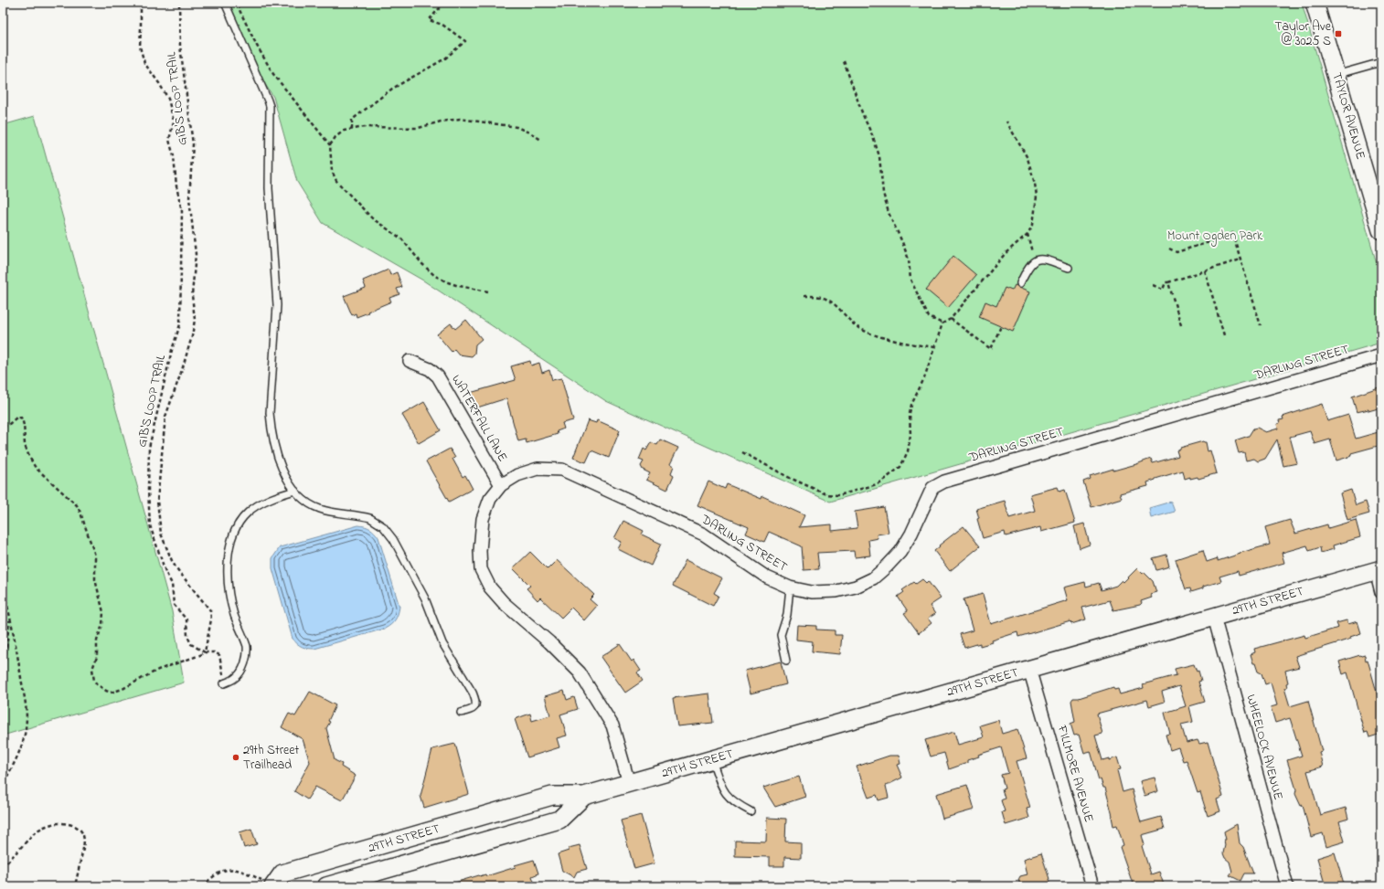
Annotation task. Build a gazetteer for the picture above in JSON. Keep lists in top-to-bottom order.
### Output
{
  "streets": {
    "street": [
      "TAYLOR AVENUE",
      "DARLING STREET",
      "WATERFALL LANE",
      "29TH STREET",
      "WHEELOCK AVENUE",
      "FILLMORE AVENUE"
    ],
    "path": ["GIB'S LOOP TRAIL"]
  },
  "crossings": [
    ["DARLING STREET", "WATERFALL LANE"],
    ["DARLING STREET", "29TH STREET"],
    ["29TH STREET", "WHEELOCK AVENUE"],
    ["29TH STREET", "FILLMORE AVENUE"]
  ],
  "parks": ["Mount Ogden Park"],
  "places": {
    "transit": ["Taylor Ave @ 3025 S"],
    "other": ["29th Street Trailhead"]
  }
}
